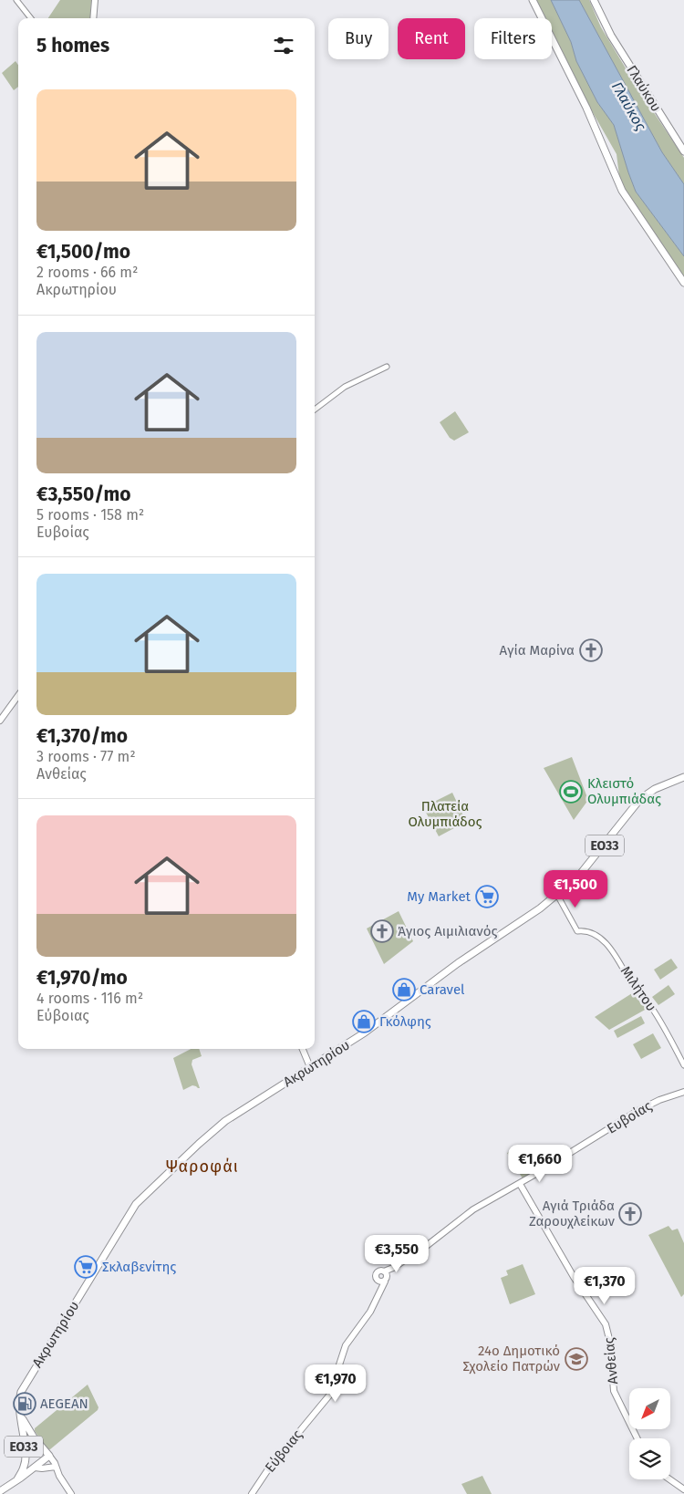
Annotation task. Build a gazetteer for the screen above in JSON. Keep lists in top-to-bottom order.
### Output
{
  "streets": {
    "main road": [
      "Γλαύκου",
      "ΕΟ33",
      "Ακρωτηρίου",
      "Ευβοίας",
      "Ανθείας",
      "Εύβοιας"
    ],
    "street": ["Μιλήτου"]
  },
  "crossings": [
    ["ΕΟ33", "Ακρωτηρίου"],
    ["Μιλήτου", "Ακρωτηρίου"],
    ["Ευβοίας", "Ανθείας"],
    ["Ευβοίας", "Εύβοιας"]
  ],
  "districts": ["Ψαροφάι"],
  "water": ["Γλαύκος"],
  "parks": ["Πλατεία Ολυμπιάδος"],
  "places": {
    "church": ["Αγία Μαρίνα", "Άγιος Αιμιλιανός", "Αγιά Τριάδα Ζαρουχλείκων"],
    "sports": ["Κλειστό Ολυμπιάδας"],
    "supermarket": ["My Market", "Σκλαβενίτης"],
    "shop": ["Caravel", "Γκόλφης"],
    "school or university": ["24ο Δημοτικό Σχολείο Πατρών"],
    "fuel station": ["AEGEAN"]
  },
  "north": "bottom left",
  "page": {
    "chip": ["Buy", "Rent", "Filters"],
    "heading": "5 homes",
    "list": [
      {
        "name": "€1,500/mo",
        "note": "2 rooms · 66 m² · Ακρωτηρίου"
      },
      {
        "name": "€3,550/mo",
        "note": "5 rooms · 158 m² · Ευβοίας"
      },
      {
        "name": "€1,370/mo",
        "note": "3 rooms · 77 m² · Ανθείας"
      },
      {
        "name": "€1,970/mo",
        "note": "4 rooms · 116 m² · Εύβοιας"
      }
    ],
    "price": [
      "€1,500",
      "€1,660",
      "€3,550",
      "€1,370",
      "€1,970"
    ]
  }
}
